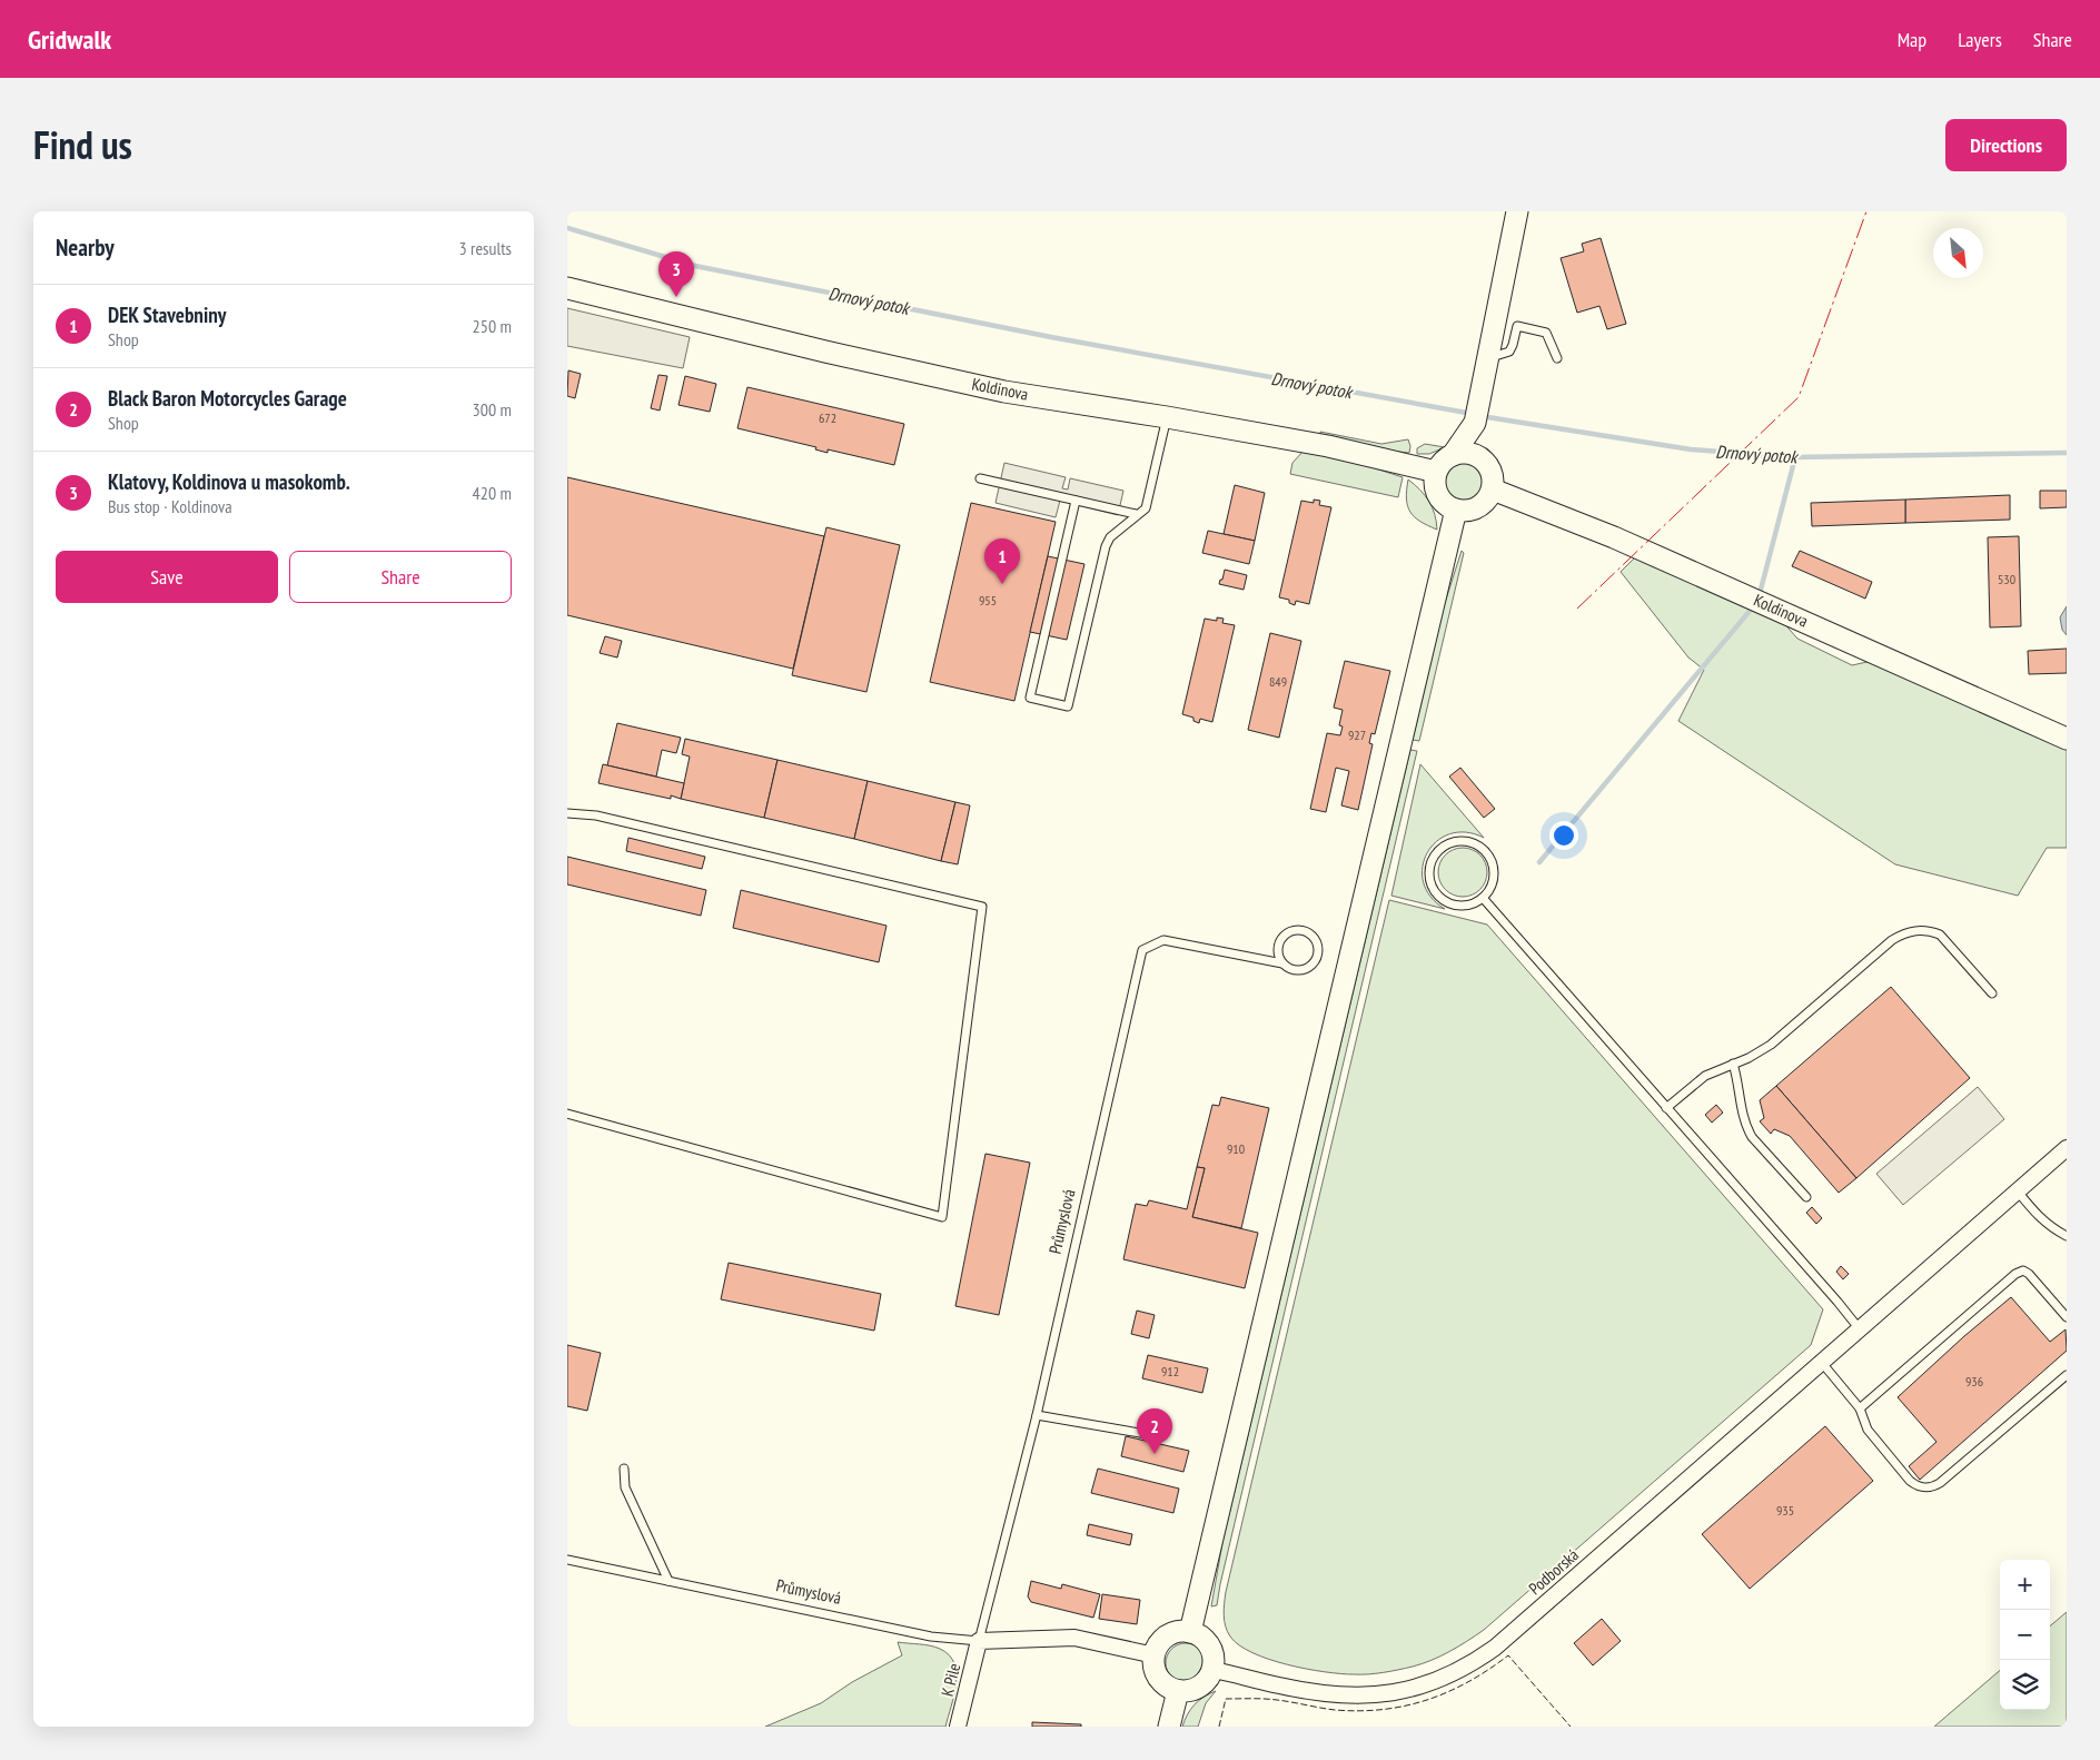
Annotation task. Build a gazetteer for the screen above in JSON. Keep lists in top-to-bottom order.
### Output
{
  "streets": {
    "main road": ["Koldinova"],
    "street": ["Průmyslová", "Podborská", "K Pile"]
  },
  "crossings": [
    ["Průmyslová", "Podborská"],
    ["Průmyslová", "K Pile"]
  ],
  "water": ["Drnový potok"],
  "house_numbers": [
    "672",
    "530",
    "955",
    "849",
    "927",
    "910",
    "912",
    "936",
    "935"
  ],
  "north": "bottom right",
  "page": {
    "header": "Gridwalk",
    "nav": ["Map", "Layers", "Share"],
    "title": "Find us",
    "buttons": [
      "Directions",
      ["Save", "Share"]
    ],
    "heading": ["Nearby", "3 results"],
    "pins": ["3", "1", "2"],
    "list": [
      {
        "mark": "1",
        "name": "DEK Stavebniny",
        "note": "Shop",
        "value": "250 m"
      },
      {
        "mark": "2",
        "name": "Black Baron Motorcycles Garage",
        "note": "Shop",
        "value": "300 m"
      },
      {
        "mark": "3",
        "name": "Klatovy, Koldinova u masokomb.",
        "note": "Bus stop · Koldinova",
        "value": "420 m"
      }
    ],
    "map_buttons": ["+", "−"]
  }
}
